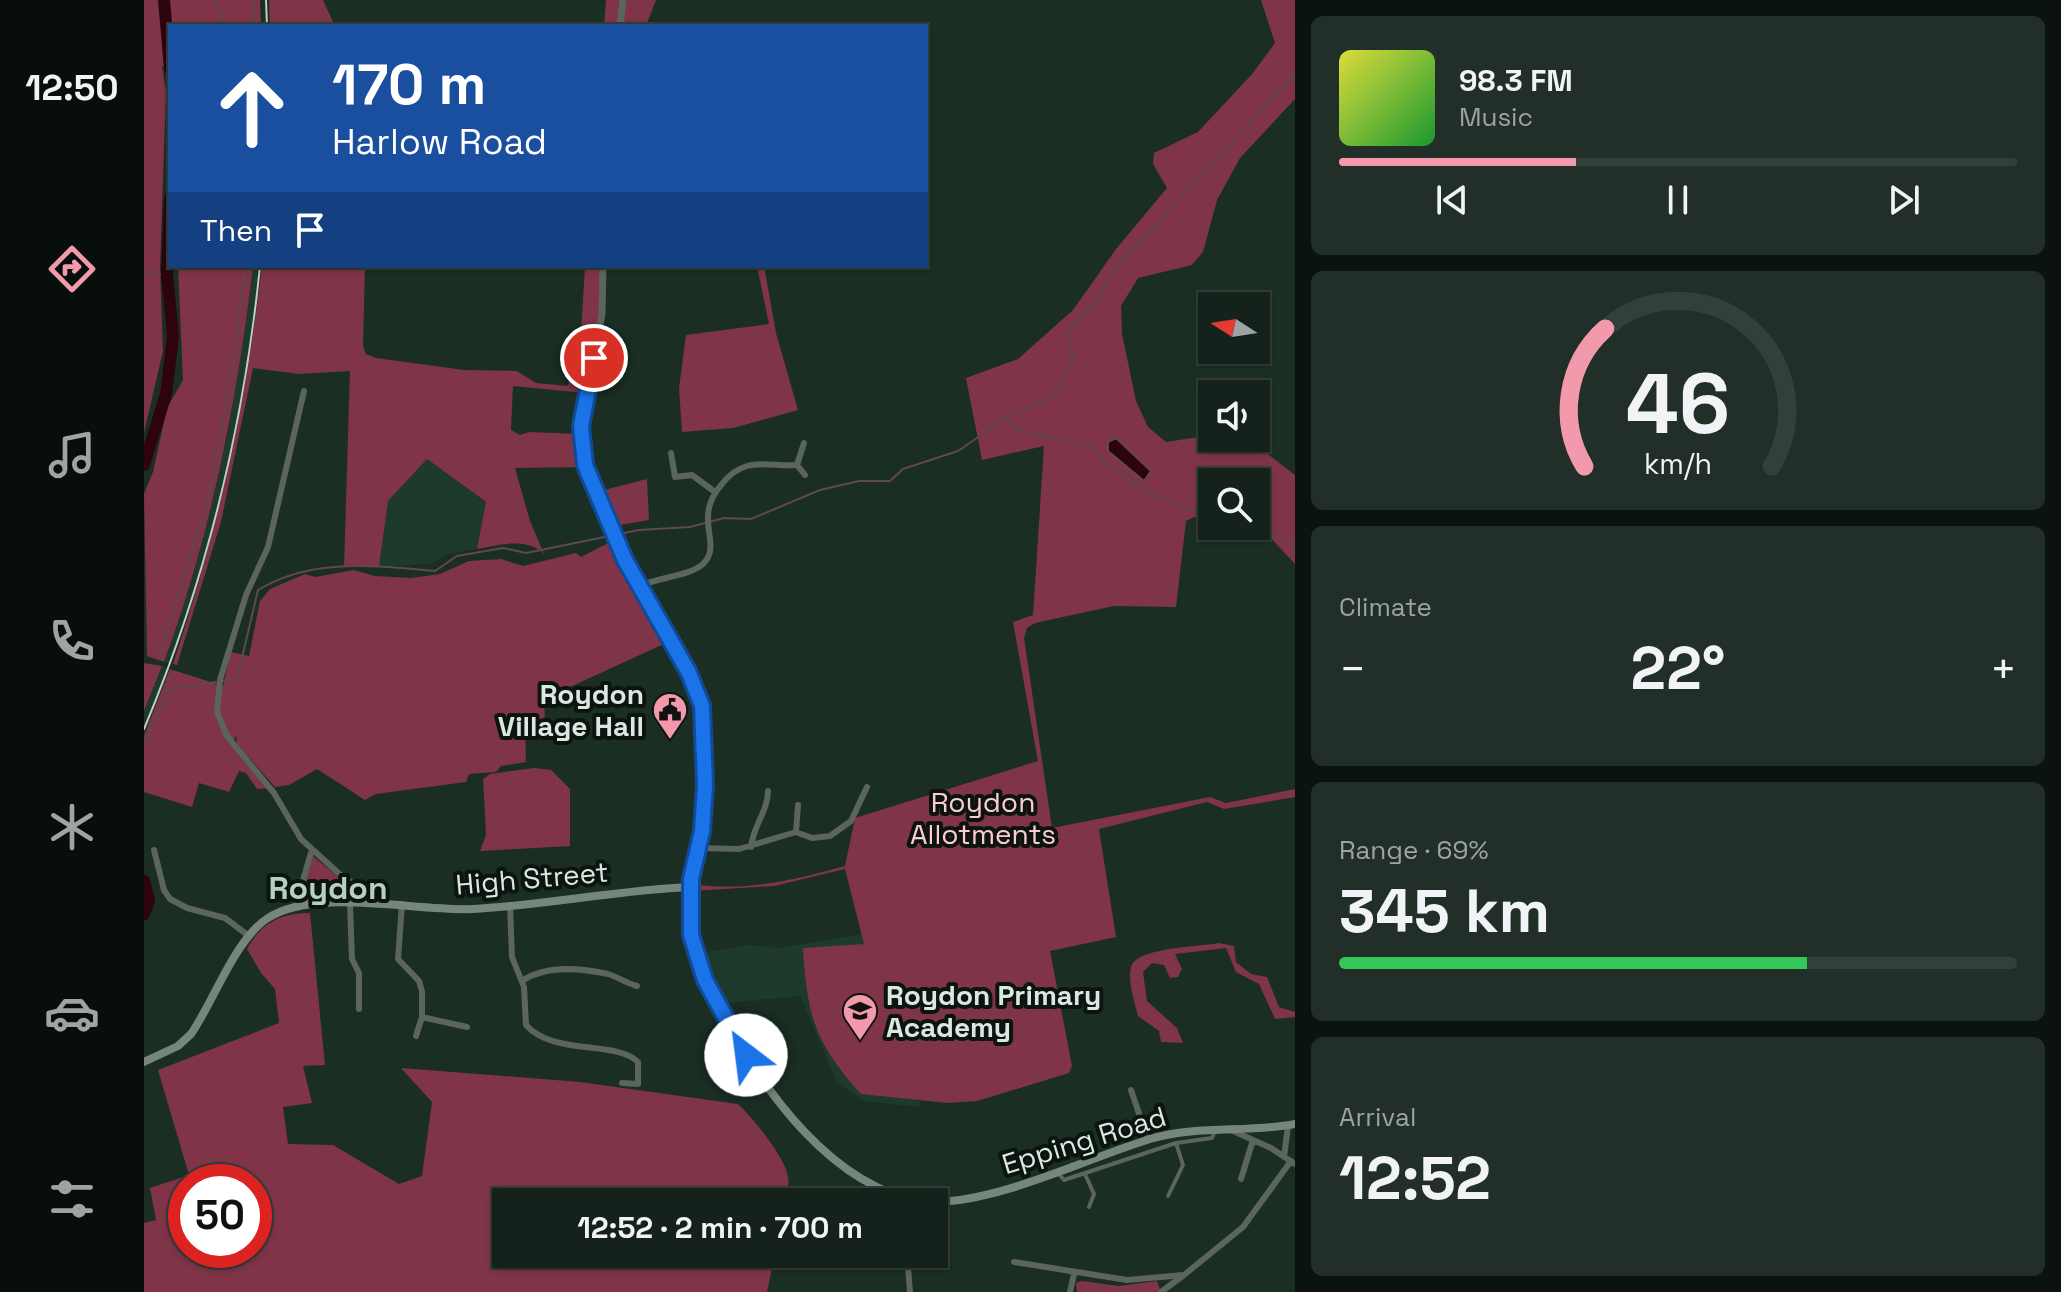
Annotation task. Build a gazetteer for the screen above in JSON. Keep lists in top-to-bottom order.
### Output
{
  "streets": {
    "main road": ["High Street", "Epping Road"]
  },
  "districts": ["Roydon"],
  "parks": ["Roydon Allotments"],
  "places": {
    "public building": ["Roydon Village Hall"],
    "school or university": ["Roydon Primary Academy"]
  },
  "north": "left",
  "page": {
    "tabs": "12:50",
    "turn": ["170 m", "Harlow Road"],
    "song": ["98.3 FM", "Music"],
    "then": "Then",
    "tile": [
      "Climate",
      ["Range · 69%", "345 km"],
      ["Arrival", "12:52"]
    ],
    "heat": ["−", "22°", "+"],
    "limit": "50",
    "trip": "12:52 · 2 min · 700 m",
    "gauge": ["46", "km/h"]
  }
}
